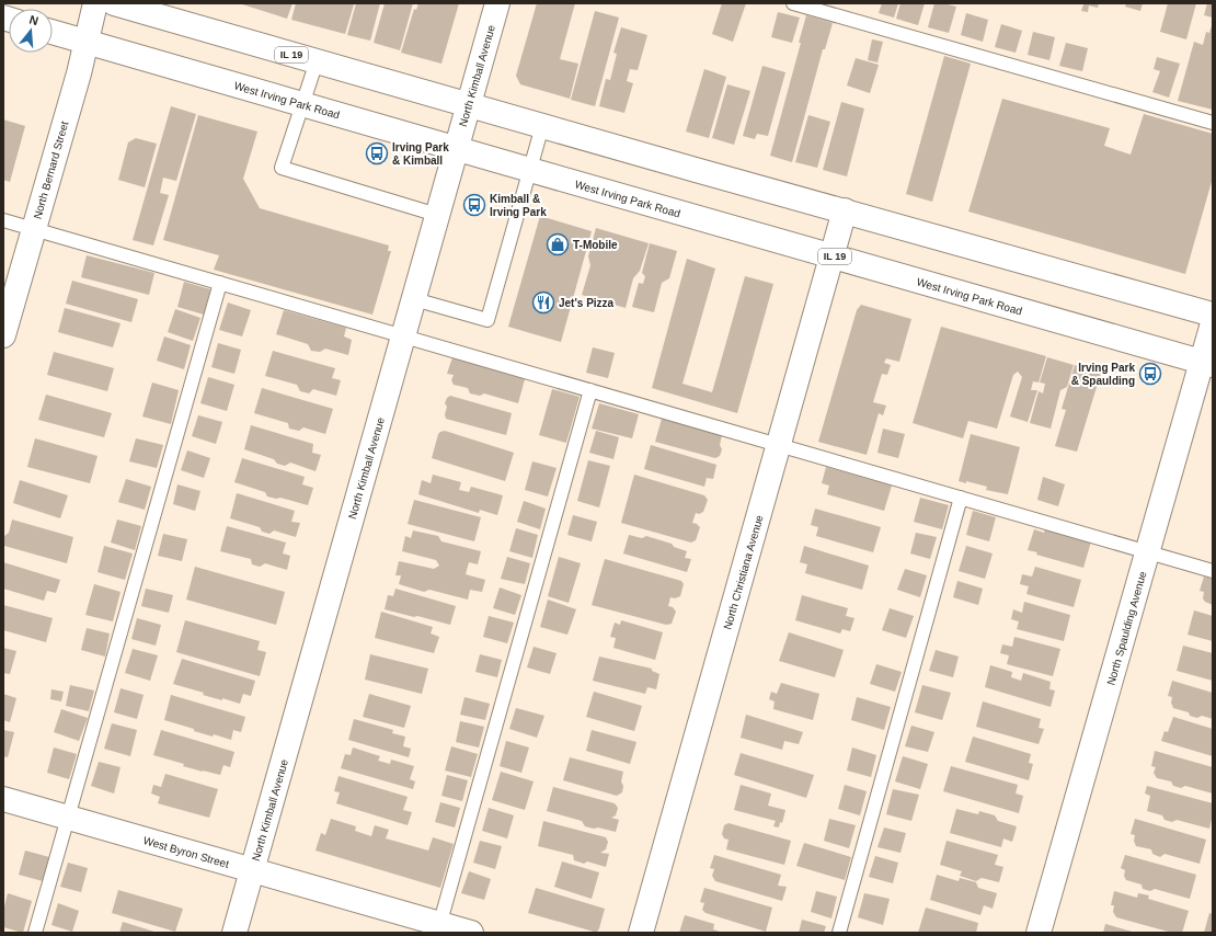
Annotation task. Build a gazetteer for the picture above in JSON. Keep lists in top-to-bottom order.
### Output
{
  "streets": {
    "street": [
      "IL 19",
      "North Kimball Avenue",
      "West Irving Park Road",
      "North Bernard Street",
      "North Christiana Avenue",
      "North Spaulding Avenue",
      "West Byron Street"
    ]
  },
  "crossings": [
    ["IL 19", "North Kimball Avenue"],
    ["IL 19", "North Christiana Avenue"],
    ["North Kimball Avenue", "West Irving Park Road"],
    ["North Kimball Avenue", "West Byron Street"],
    ["West Irving Park Road", "North Bernard Street"],
    ["West Irving Park Road", "North Christiana Avenue"],
    ["West Irving Park Road", "North Spaulding Avenue"]
  ],
  "places": {
    "bus stop": ["Irving Park & Kimball", "Kimball & Irving Park", "Irving Park & Spaulding"],
    "shop": ["T-Mobile"],
    "restaurant": ["Jet's Pizza"]
  },
  "north": "top"
}
